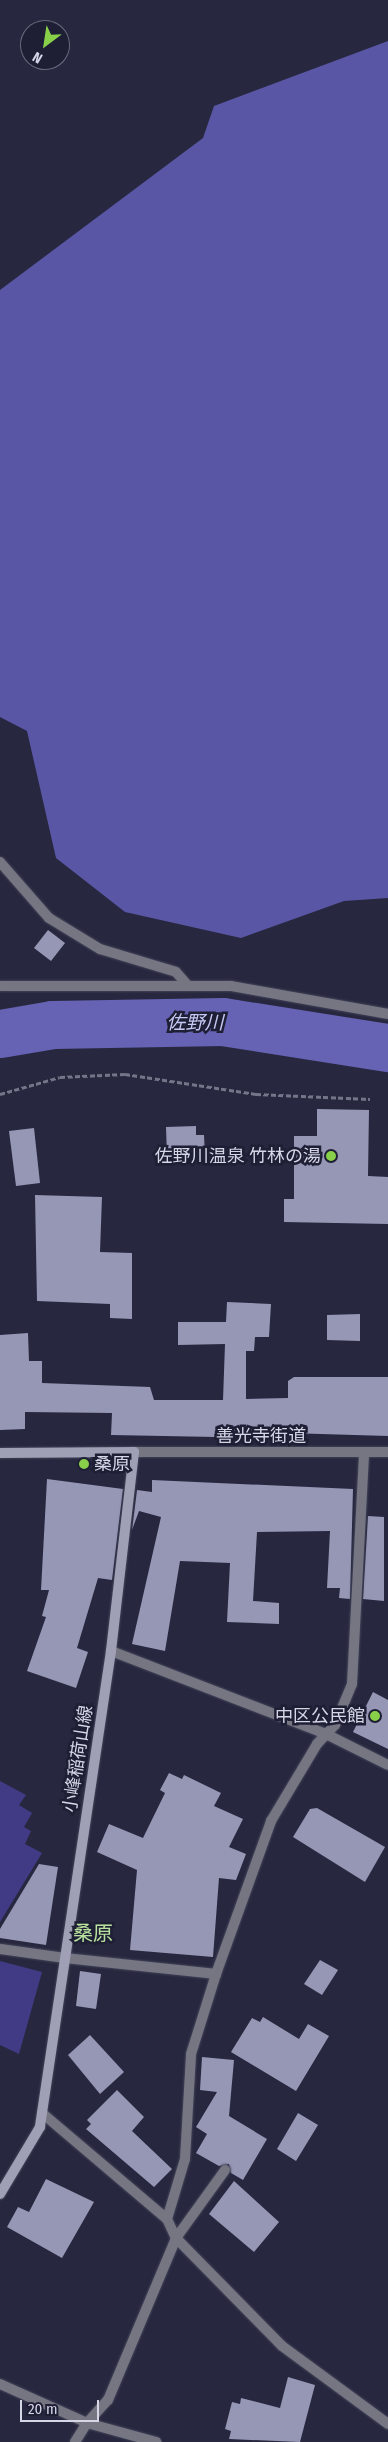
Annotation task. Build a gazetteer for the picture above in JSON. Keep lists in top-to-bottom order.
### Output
{
  "streets": {
    "main road": ["小峰稲荷山線"],
    "street": ["善光寺街道"]
  },
  "crossings": [
    ["善光寺街道", "小峰稲荷山線"]
  ],
  "districts": ["桑原"],
  "water": ["佐野川"],
  "places": ["佐野川温泉 竹林の湯", "桑原", "中区公民館"],
  "scale_bar": "20 m",
  "north": "bottom left"
}
